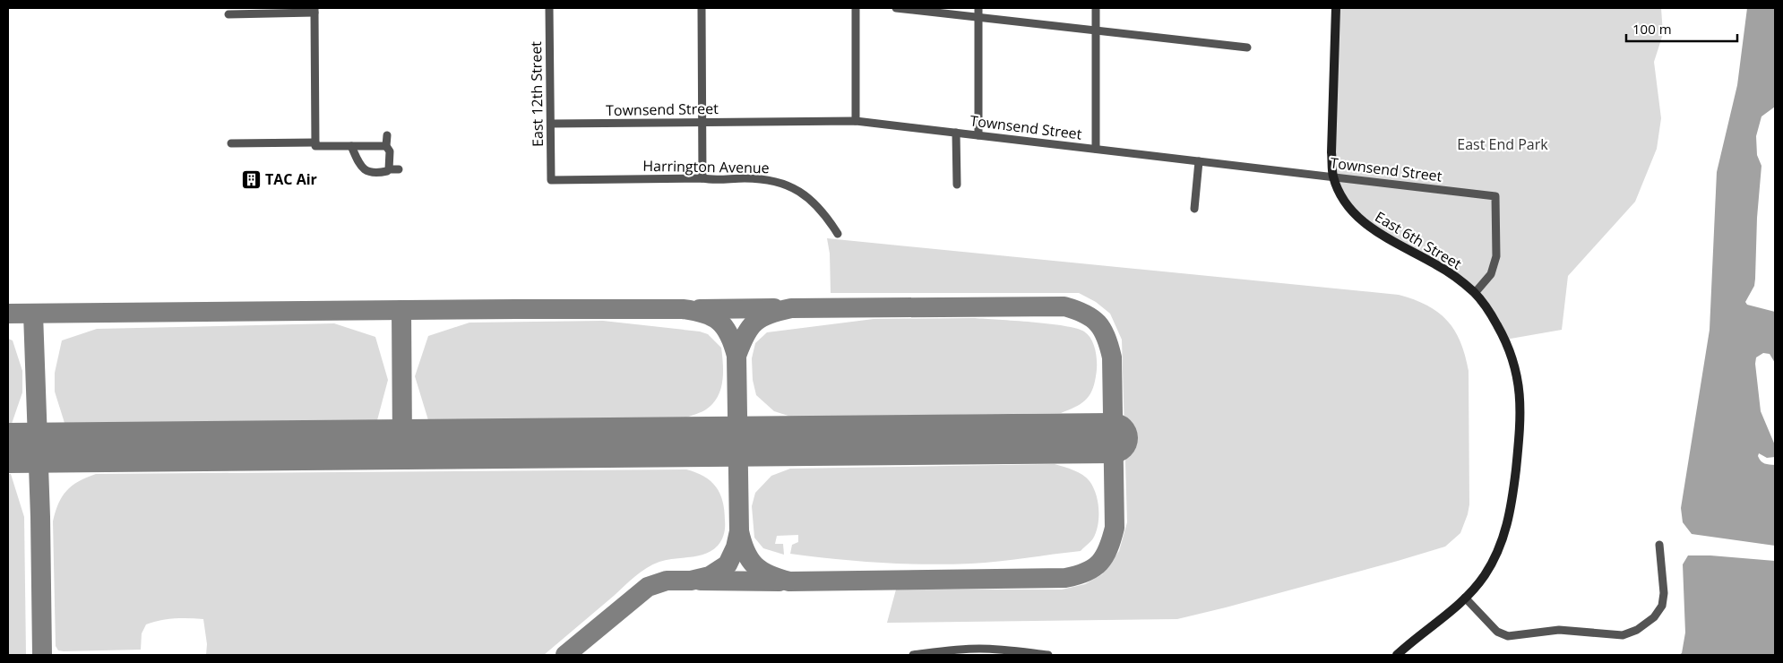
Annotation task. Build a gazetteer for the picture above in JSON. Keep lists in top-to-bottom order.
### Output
{
  "streets": {
    "main road": ["East 6th Street"],
    "street": ["East 12th Street", "Townsend Street", "Harrington Avenue"]
  },
  "crossings": [
    ["East 12th Street", "Townsend Street"],
    ["East 12th Street", "Harrington Avenue"],
    ["Townsend Street", "East 6th Street"]
  ],
  "parks": ["East End Park"],
  "places": {
    "building": ["TAC Air"]
  },
  "scale_bar": "100 m"
}
